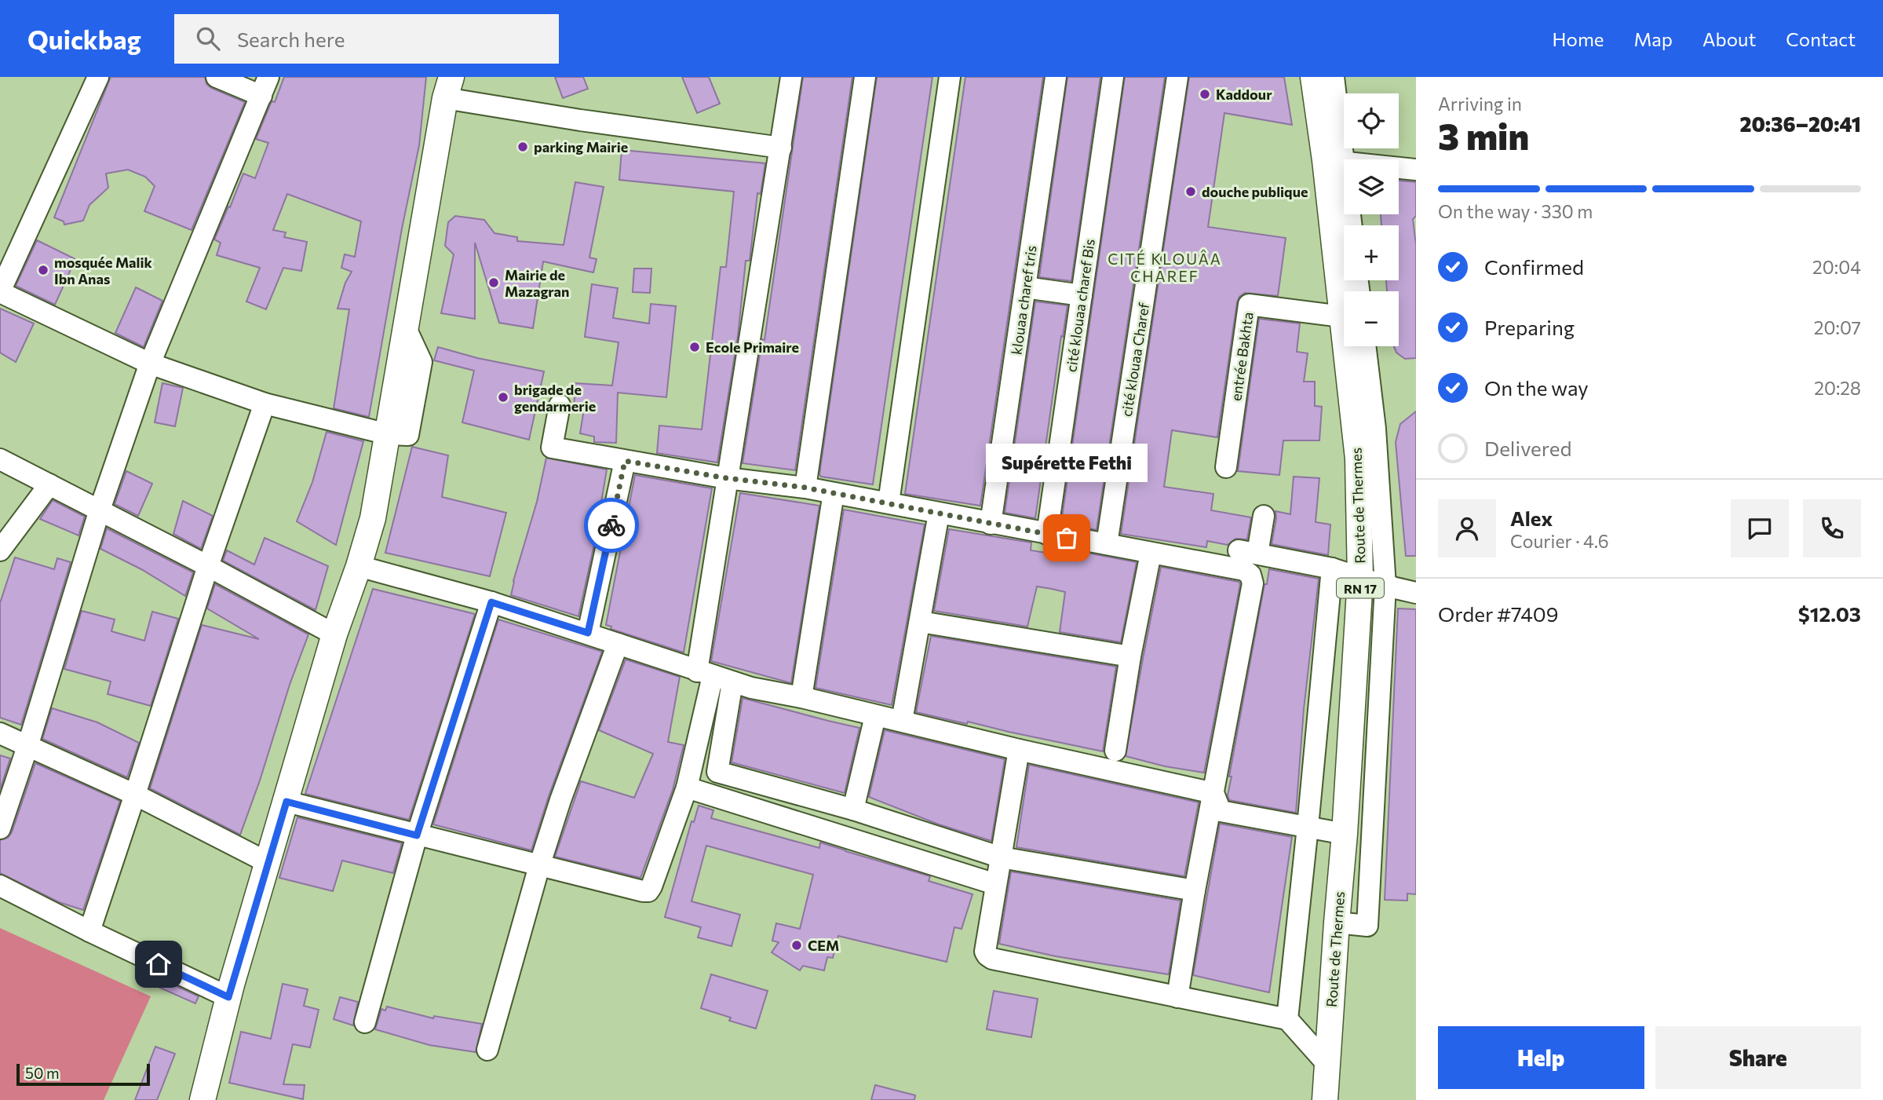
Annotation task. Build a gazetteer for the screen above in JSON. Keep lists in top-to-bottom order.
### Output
{
  "streets": {
    "main road": ["Route de Thermes", "RN 17"],
    "street": [
      "klouaa charef tris",
      "cité klouaa charef Bis",
      "entrée Bakhta",
      "cité klouaa Charef"
    ]
  },
  "districts": ["CITÉ KLOUÂA CHAREF"],
  "places": [
    "Kaddour",
    "parking Mairie",
    "douche publique",
    "mosquée Malik Ibn Anas",
    "Mairie de Mazagran",
    "Ecole Primaire",
    "brigade de gendarmerie",
    "Supérette Fethi",
    "CEM"
  ],
  "scale_bar": "50 m",
  "page": {
    "header": "Quickbag",
    "search": "Search here",
    "nav": [
      "Home",
      "Map",
      "About",
      "Contact"
    ],
    "heading": ["3 min", "Arriving in", "20:36–20:41"],
    "panel": [
      "Alex",
      "Courier · 4.6",
      "Order #7409",
      "$12.03"
    ],
    "map_buttons": ["+", "−"],
    "bar": "On the way · 330 m",
    "list": [
      ["Confirmed", "20:04"],
      ["Preparing", "20:07"],
      ["On the way", "20:28"],
      "Delivered"
    ],
    "bubble": "Supérette Fethi",
    "buttons": ["Help", "Share"],
    "scale": "50 m"
  }
}
